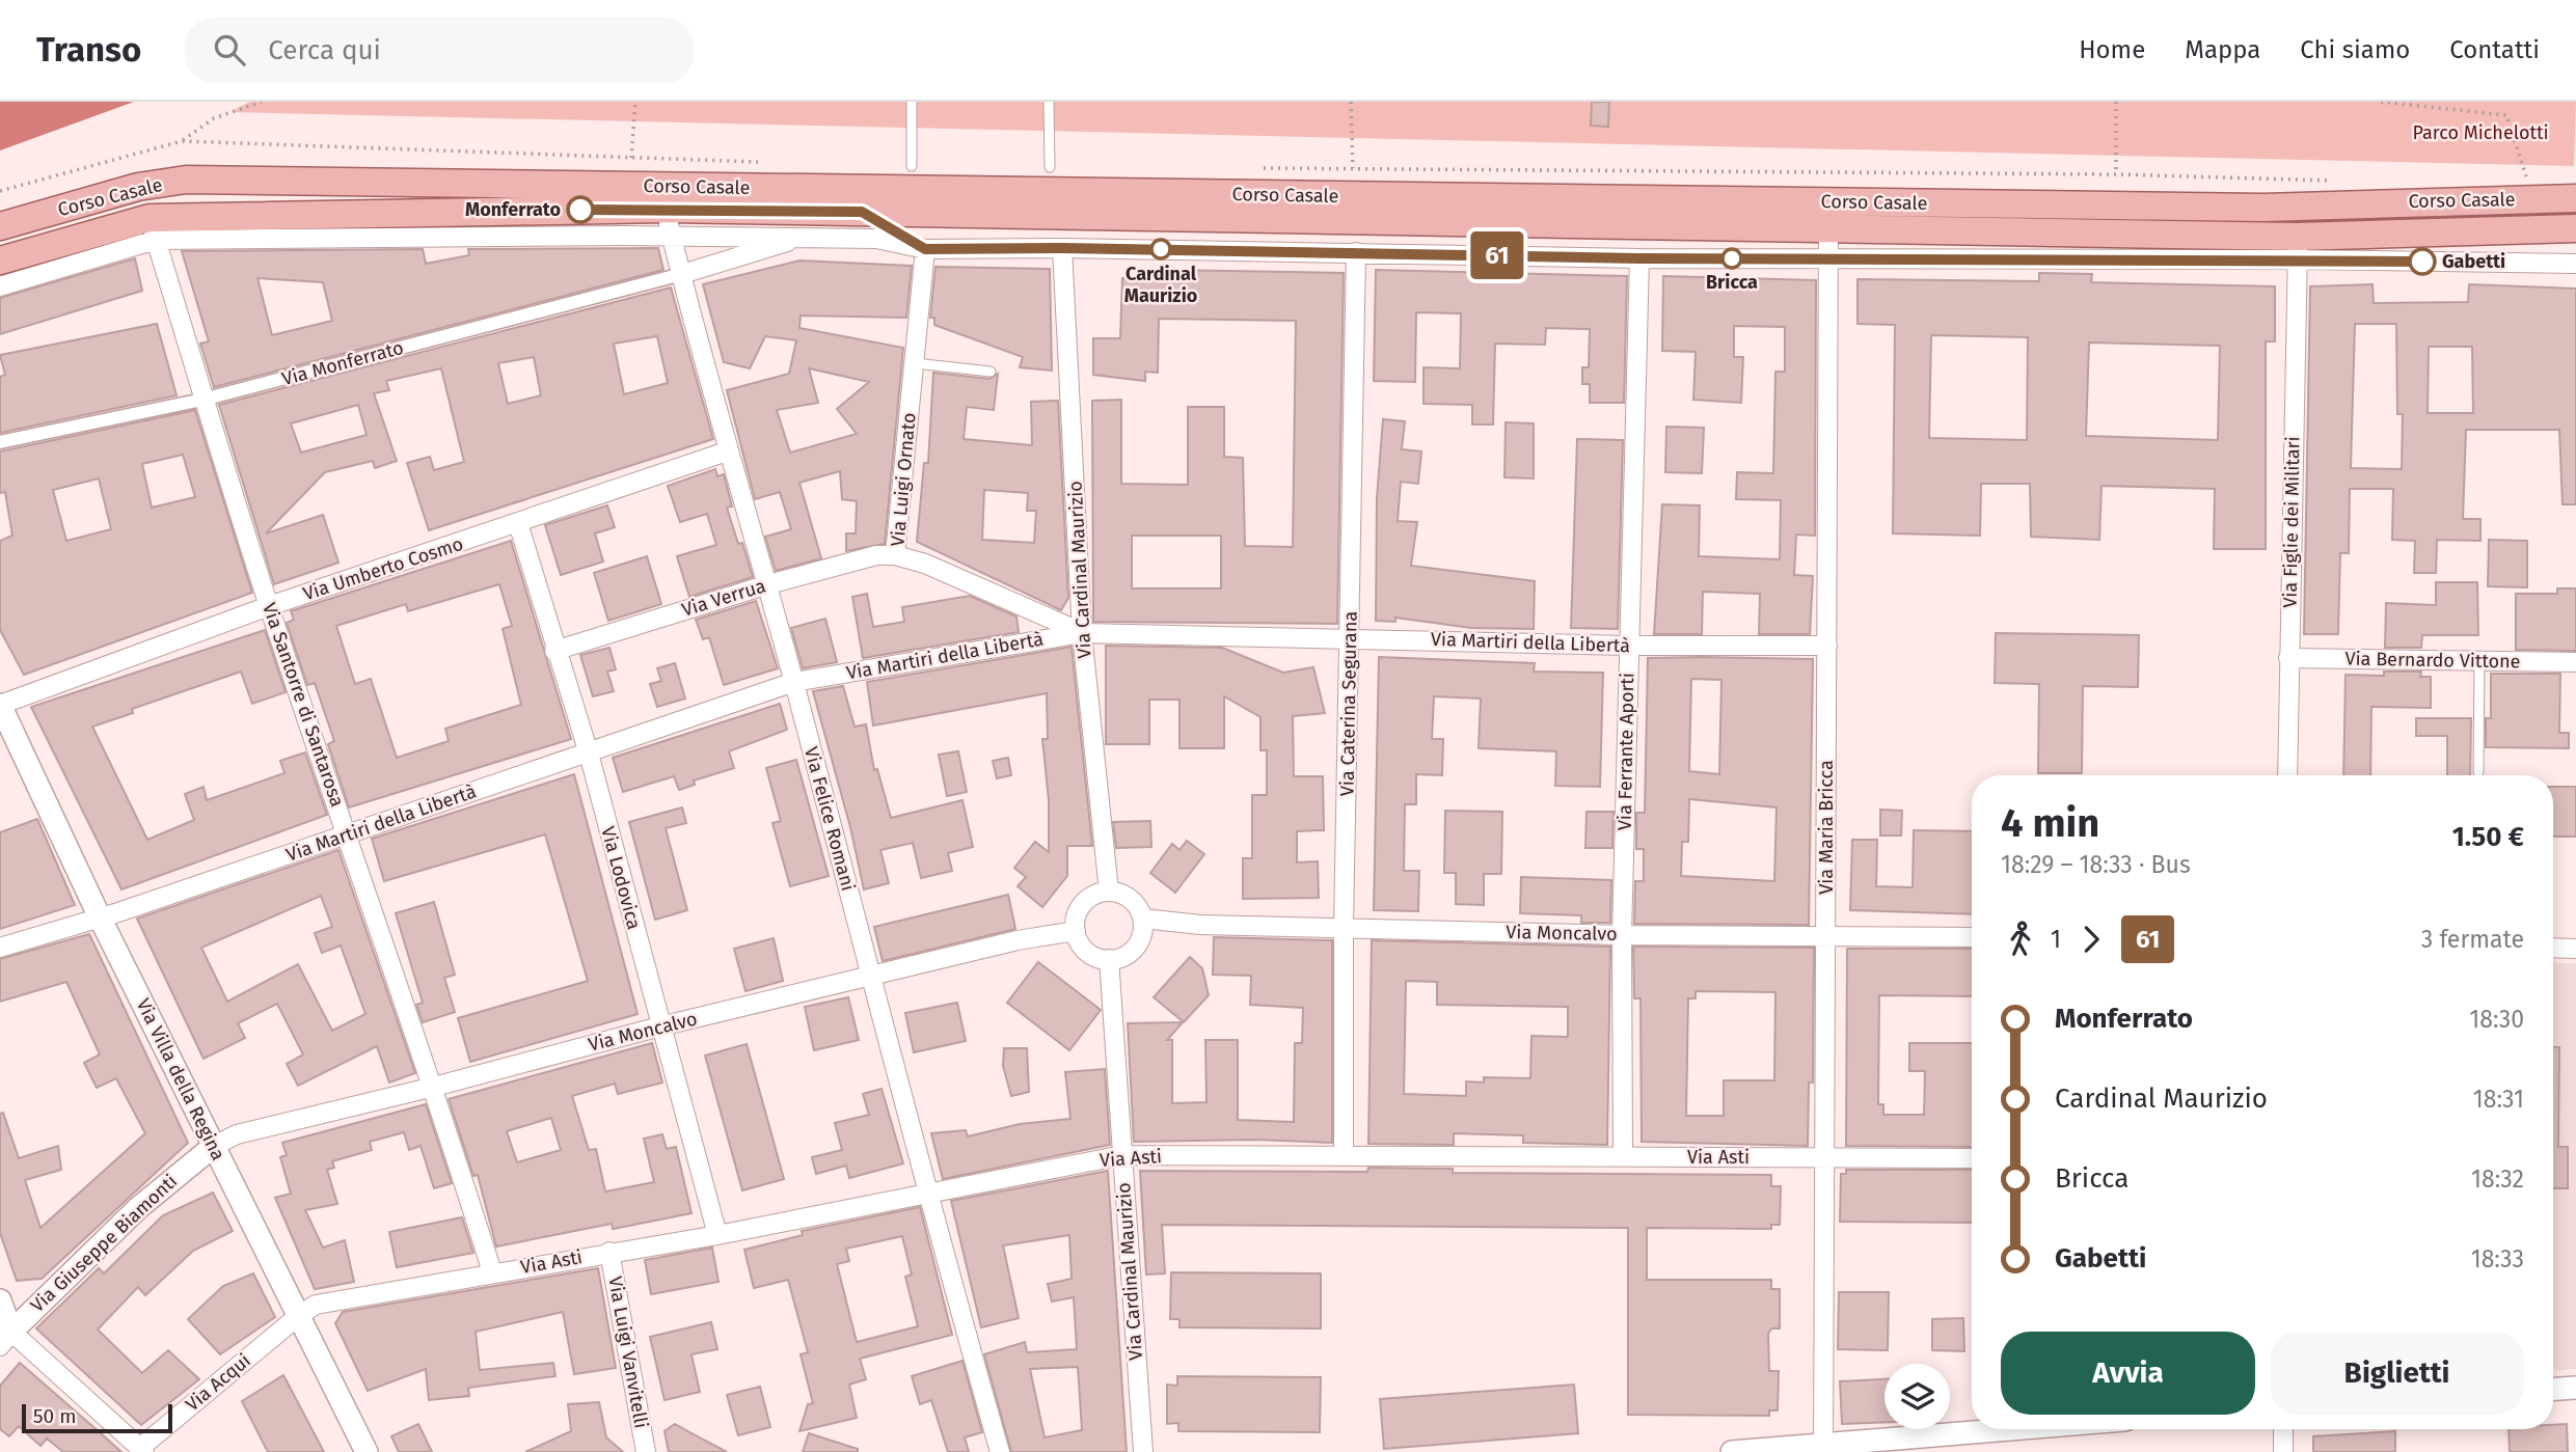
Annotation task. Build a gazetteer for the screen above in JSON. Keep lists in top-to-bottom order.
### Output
{
  "streets": {
    "main road": ["Corso Casale"],
    "street": [
      "Via Monferrato",
      "Via Luigi Ornato",
      "Via Figlie dei Militari",
      "Via Umberto Cosmo",
      "Via Cardinal Maurizio",
      "Via Verrua",
      "Via Martiri della Libertà",
      "Via Bernardo Vittone",
      "Via Caterina Segurana",
      "Via Santorre di Santarosa",
      "Via Ferrante Aporti",
      "Via Felice Romani",
      "Via Maria Bricca",
      "Via Lodovica",
      "Via Moncalvo",
      "Via Villa della Regina",
      "Via Asti",
      "Via Giuseppe Biamonti",
      "Via Luigi Vanvitelli",
      "Via Acqui"
    ]
  },
  "crossings": [
    ["Corso Casale", "Via Monferrato"],
    ["Corso Casale", "Via Luigi Ornato"],
    ["Corso Casale", "Via Figlie dei Militari"],
    ["Corso Casale", "Via Cardinal Maurizio"],
    ["Corso Casale", "Via Caterina Segurana"],
    ["Corso Casale", "Via Santorre di Santarosa"],
    ["Corso Casale", "Via Ferrante Aporti"],
    ["Corso Casale", "Via Felice Romani"],
    ["Corso Casale", "Via Maria Bricca"],
    ["Via Monferrato", "Via Santorre di Santarosa"],
    ["Via Monferrato", "Via Felice Romani"],
    ["Via Luigi Ornato", "Via Cardinal Maurizio"],
    ["Via Luigi Ornato", "Via Verrua"],
    ["Via Luigi Ornato", "Via Martiri della Libertà"],
    ["Via Figlie dei Militari", "Via Bernardo Vittone"],
    ["Via Umberto Cosmo", "Via Santorre di Santarosa"],
    ["Via Umberto Cosmo", "Via Felice Romani"],
    ["Via Umberto Cosmo", "Via Lodovica"],
    ["Via Umberto Cosmo", "Via Villa della Regina"],
    ["Via Cardinal Maurizio", "Via Martiri della Libertà"],
    ["Via Cardinal Maurizio", "Via Moncalvo"],
    ["Via Cardinal Maurizio", "Via Asti"],
    ["Via Verrua", "Via Felice Romani"],
    ["Via Verrua", "Via Lodovica"],
    ["Via Martiri della Libertà", "Via Caterina Segurana"],
    ["Via Martiri della Libertà", "Via Santorre di Santarosa"],
    ["Via Martiri della Libertà", "Via Ferrante Aporti"],
    ["Via Martiri della Libertà", "Via Felice Romani"],
    ["Via Martiri della Libertà", "Via Maria Bricca"],
    ["Via Martiri della Libertà", "Via Lodovica"],
    ["Via Martiri della Libertà", "Via Villa della Regina"],
    ["Via Caterina Segurana", "Via Moncalvo"],
    ["Via Caterina Segurana", "Via Asti"],
    ["Via Santorre di Santarosa", "Via Moncalvo"],
    ["Via Santorre di Santarosa", "Via Asti"],
    ["Via Ferrante Aporti", "Via Moncalvo"],
    ["Via Ferrante Aporti", "Via Asti"],
    ["Via Felice Romani", "Via Moncalvo"],
    ["Via Felice Romani", "Via Asti"],
    ["Via Maria Bricca", "Via Moncalvo"],
    ["Via Maria Bricca", "Via Asti"],
    ["Via Lodovica", "Via Moncalvo"],
    ["Via Lodovica", "Via Asti"],
    ["Via Moncalvo", "Via Villa della Regina"],
    ["Via Moncalvo", "Via Giuseppe Biamonti"],
    ["Via Villa della Regina", "Via Asti"],
    ["Via Villa della Regina", "Via Giuseppe Biamonti"],
    ["Via Villa della Regina", "Via Acqui"],
    ["Via Asti", "Via Luigi Vanvitelli"],
    ["Via Asti", "Via Acqui"]
  ],
  "parks": ["Parco Michelotti"],
  "places": [
    "Monferrato",
    "Cardinal Maurizio",
    "Bricca",
    "Gabetti"
  ],
  "lines": ["bus line 61"],
  "scale_bar": "50 m",
  "page": {
    "header": "Transo",
    "search": "Cerca qui",
    "nav": [
      "Home",
      "Mappa",
      "Chi siamo",
      "Contatti"
    ],
    "on_map": "61",
    "heading": ["4 min", "18:29 – 18:33 · Bus", "1.50 €"],
    "legs": ["1", "61", "3 fermate"],
    "list": [
      {
        "name": "Monferrato",
        "value": "18:30"
      },
      {
        "name": "Cardinal Maurizio",
        "value": "18:31"
      },
      {
        "name": "Bricca",
        "value": "18:32"
      },
      {
        "name": "Gabetti",
        "value": "18:33"
      }
    ],
    "buttons": ["Avvia", "Biglietti"],
    "scale": "50 m"
  }
}
